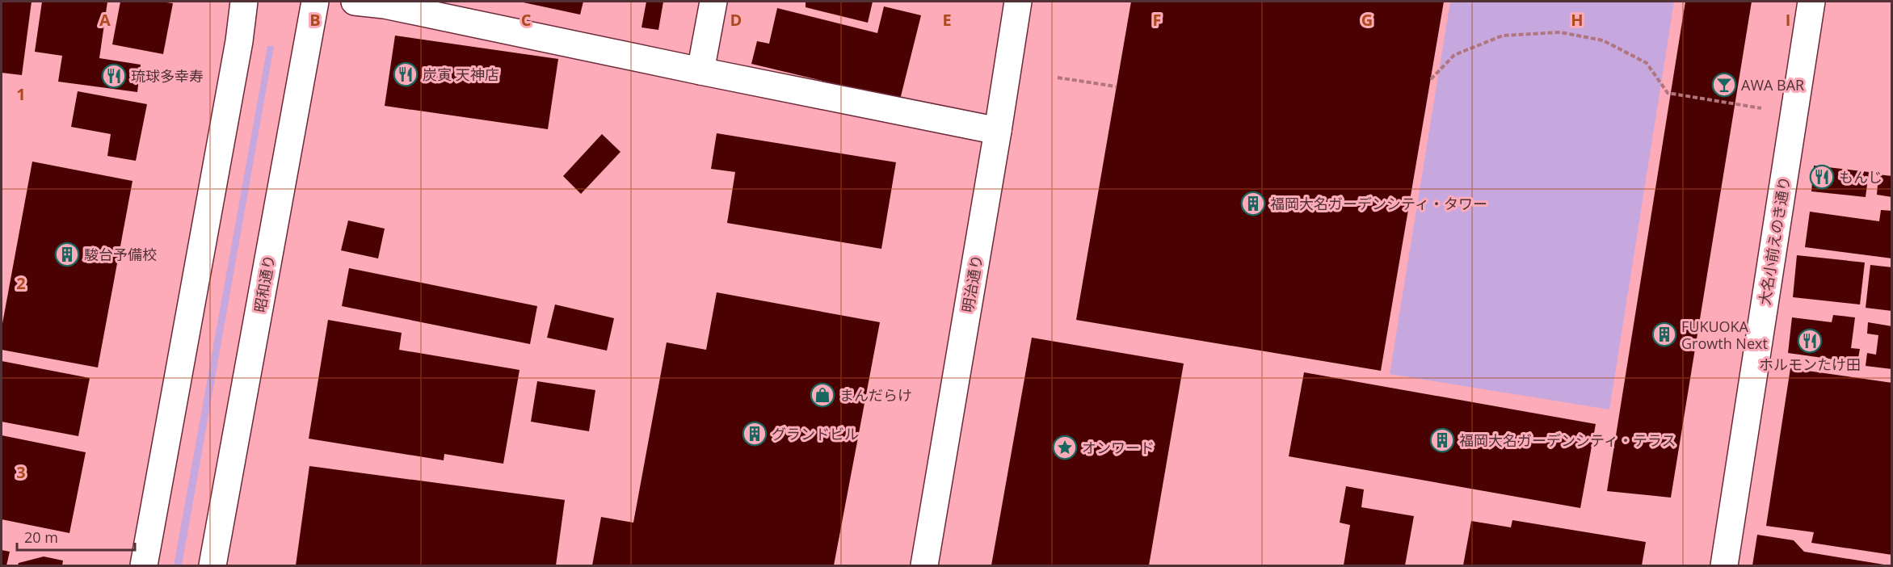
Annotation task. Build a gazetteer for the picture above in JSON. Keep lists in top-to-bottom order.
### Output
{
  "streets": {
    "street": ["大名小前えのき通り", "昭和通り", "明治通り"]
  },
  "places": {
    "restaurant": [
      "炭寅 天神店",
      "琉球多幸寿",
      "もんじ",
      "ホルモンたけ田"
    ],
    "bar": ["AWA BAR"],
    "building": [
      "福岡大名ガーデンシティ・タワー",
      "駿台予備校",
      "FUKUOKA Growth Next",
      "グランドビル",
      "福岡大名ガーデンシティ・テラス"
    ],
    "shop": ["まんだらけ"],
    "place": ["オンワード"]
  },
  "scale_bar": "20 m",
  "grid": {
    "columns": [
      "A",
      "B",
      "C",
      "D",
      "E",
      "F",
      "G",
      "H",
      "I"
    ],
    "rows": ["1", "2", "3"]
  }
}
